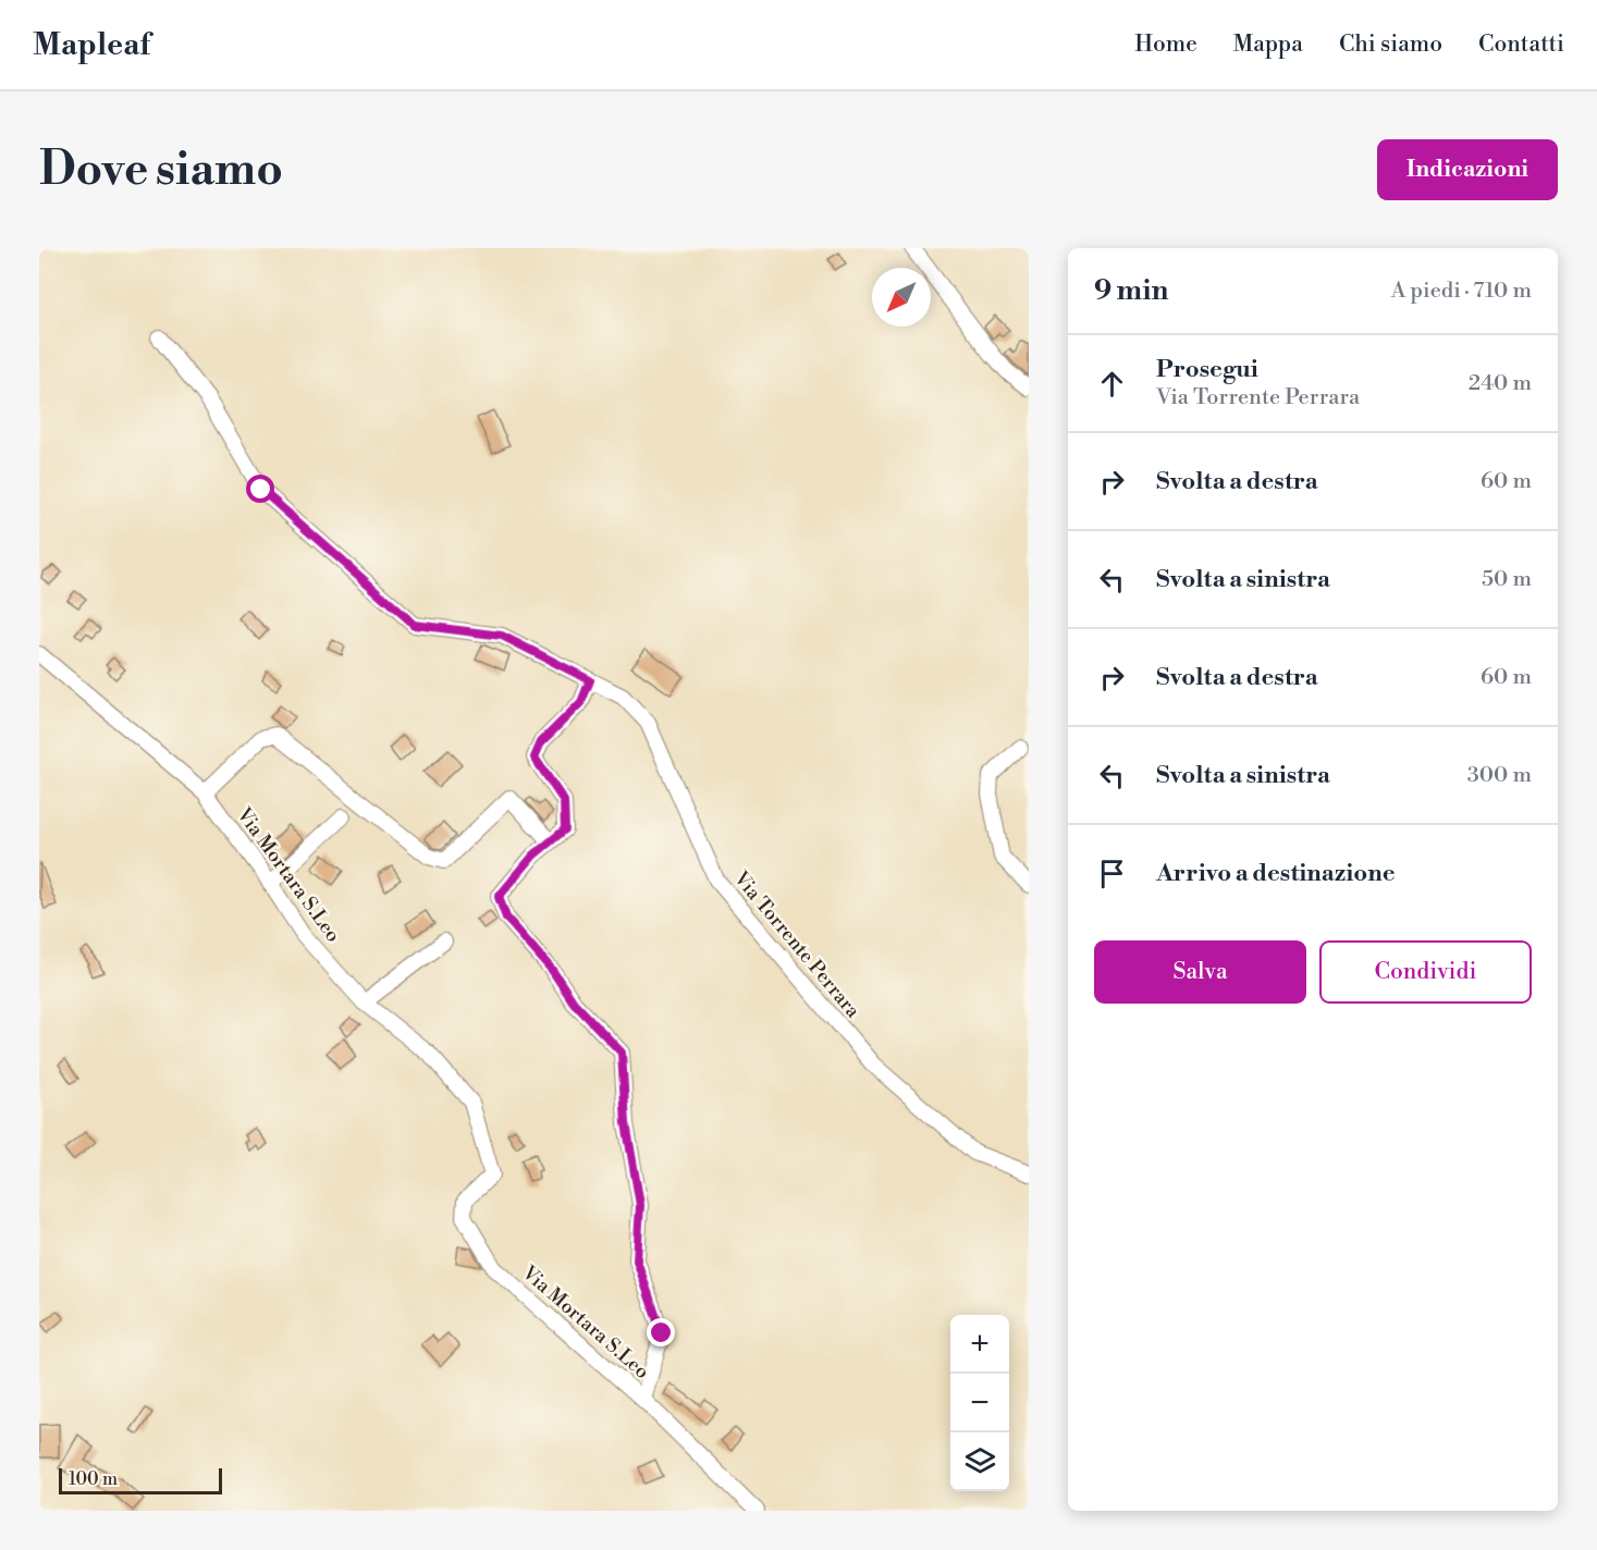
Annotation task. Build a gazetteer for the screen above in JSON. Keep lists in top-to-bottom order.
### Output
{
  "streets": {
    "street": ["Via Mortara S.Leo", "Via Torrente Perrara"]
  },
  "scale_bar": "100 m",
  "north": "bottom left",
  "page": {
    "header": "Mapleaf",
    "nav": [
      "Home",
      "Mappa",
      "Chi siamo",
      "Contatti"
    ],
    "buttons": [
      "Indicazioni",
      ["Salva", "Condividi"]
    ],
    "title": "Dove siamo",
    "heading": ["9 min", "A piedi · 710 m"],
    "list": [
      ["Prosegui", "Via Torrente Perrara", "240 m"],
      ["Svolta a destra", "60 m"],
      ["Svolta a sinistra", "50 m"],
      ["Svolta a destra", "60 m"],
      ["Svolta a sinistra", "300 m"],
      "Arrivo a destinazione"
    ],
    "map_buttons": ["+", "−"],
    "scale": "100 m"
  }
}
